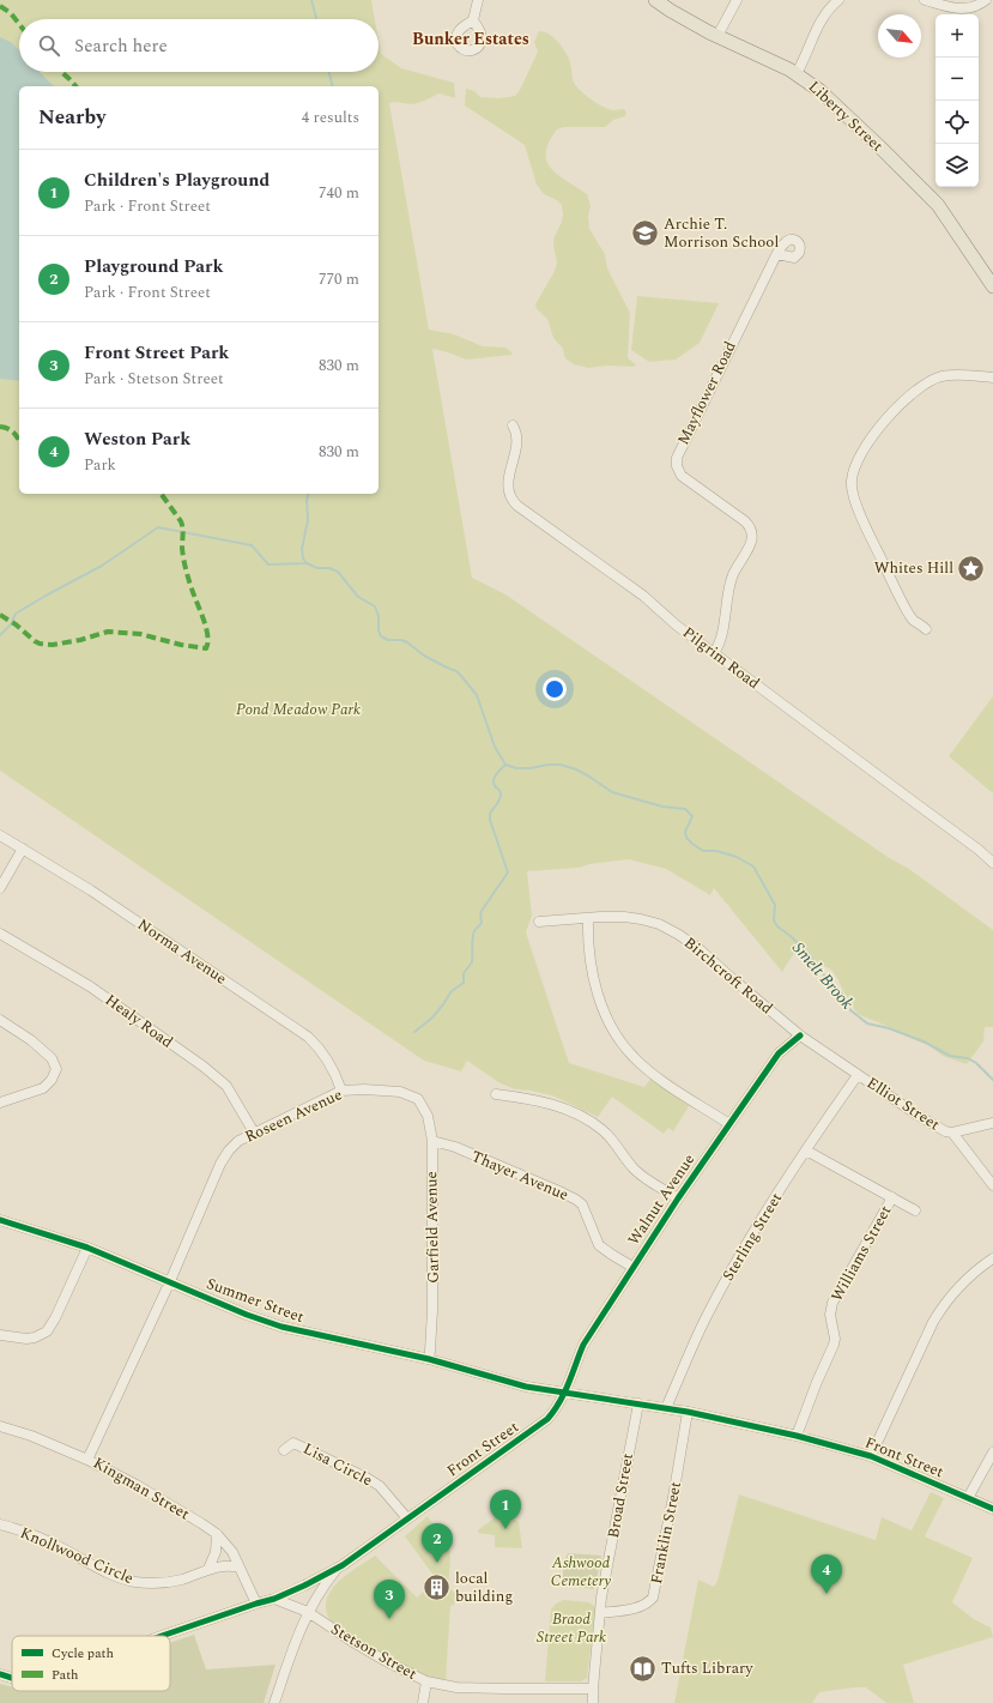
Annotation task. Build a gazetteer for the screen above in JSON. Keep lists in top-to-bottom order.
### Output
{
  "streets": {
    "main road": ["Liberty Street"],
    "street": [
      "Mayflower Road",
      "Pilgrim Road",
      "Norma Avenue",
      "Birchcroft Road",
      "Healy Road",
      "Elliot Street",
      "Roseen Avenue",
      "Thayer Avenue",
      "Walnut Avenue",
      "Garfield Avenue",
      "Sterling Street",
      "Williams Street",
      "Summer Street",
      "Front Street",
      "Lisa Circle",
      "Kingman Street",
      "Broad Street",
      "Franklin Street",
      "Knollwood Circle",
      "Stetson Street"
    ]
  },
  "crossings": [
    ["Mayflower Road", "Pilgrim Road"],
    ["Norma Avenue", "Roseen Avenue"],
    ["Birchcroft Road", "Elliot Street"],
    ["Birchcroft Road", "Walnut Avenue"],
    ["Healy Road", "Roseen Avenue"],
    ["Elliot Street", "Walnut Avenue"],
    ["Elliot Street", "Sterling Street"],
    ["Roseen Avenue", "Garfield Avenue"],
    ["Roseen Avenue", "Summer Street"],
    ["Roseen Avenue", "Kingman Street"],
    ["Thayer Avenue", "Walnut Avenue"],
    ["Thayer Avenue", "Garfield Avenue"],
    ["Walnut Avenue", "Summer Street"],
    ["Walnut Avenue", "Front Street"],
    ["Garfield Avenue", "Summer Street"],
    ["Sterling Street", "Front Street"],
    ["Williams Street", "Front Street"],
    ["Summer Street", "Front Street"],
    ["Summer Street", "Kingman Street"],
    ["Front Street", "Lisa Circle"],
    ["Front Street", "Kingman Street"],
    ["Front Street", "Broad Street"],
    ["Front Street", "Franklin Street"],
    ["Front Street", "Stetson Street"],
    ["Kingman Street", "Knollwood Circle"],
    ["Broad Street", "Franklin Street"],
    ["Broad Street", "Stetson Street"]
  ],
  "districts": ["Bunker Estates"],
  "water": ["Smelt Brook"],
  "parks": ["Pond Meadow Park", "Ashwood Cemetery", "Braod Street Park"],
  "places": {
    "school or university": ["Archie T. Morrison School"],
    "place": ["Whites Hill"],
    "building": ["local building"],
    "library": ["Tufts Library"]
  },
  "legend": ["Cycle path", "Path"],
  "north": "bottom right",
  "page": {
    "map_buttons": ["+", "−"],
    "search": "Search here",
    "heading": ["Nearby", "4 results"],
    "list": [
      {
        "mark": "1",
        "name": "Children's Playground",
        "note": "Park · Front Street",
        "value": "740 m"
      },
      {
        "mark": "2",
        "name": "Playground Park",
        "note": "Park · Front Street",
        "value": "770 m"
      },
      {
        "mark": "3",
        "name": "Front Street Park",
        "note": "Park · Stetson Street",
        "value": "830 m"
      },
      {
        "mark": "4",
        "name": "Weston Park",
        "note": "Park",
        "value": "830 m"
      }
    ],
    "pins": [
      "1",
      "2",
      "4",
      "3"
    ]
  }
}
